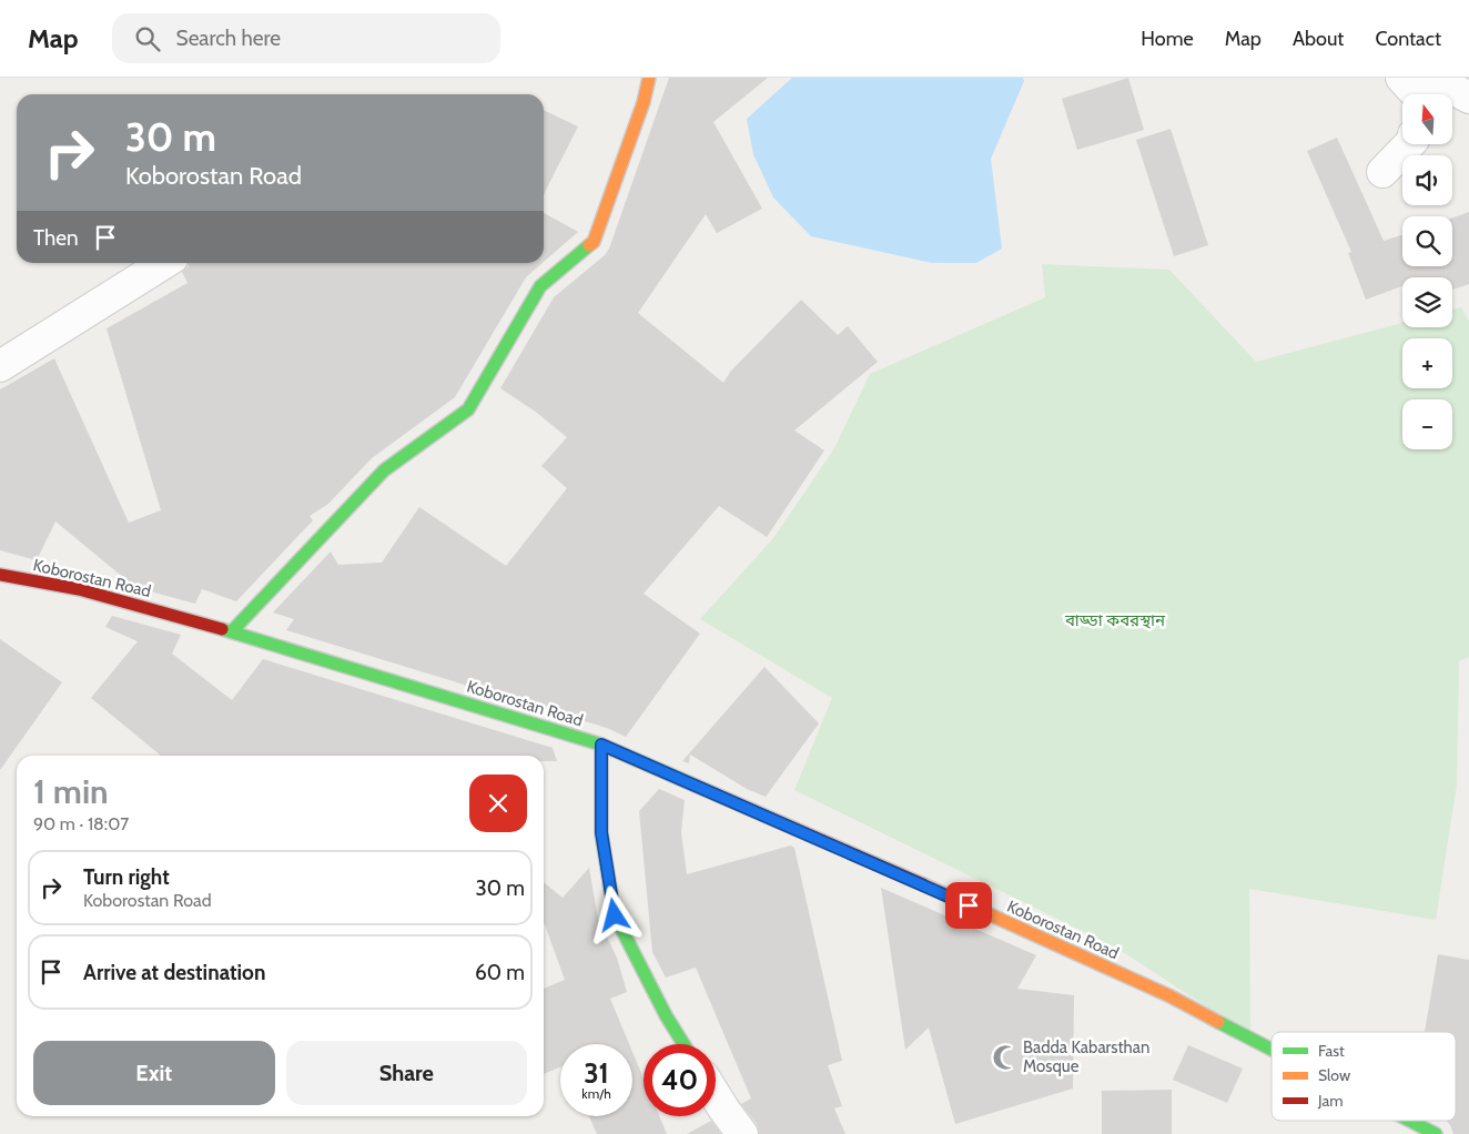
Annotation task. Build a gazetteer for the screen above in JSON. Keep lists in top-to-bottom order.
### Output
{
  "streets": {
    "street": ["Koborostan Road"]
  },
  "parks": ["বাড্ডা কবরস্থান"],
  "places": {
    "mosque": ["Badda Kabarsthan Mosque"]
  },
  "legend": ["Fast", "Slow", "Jam"],
  "north": "top",
  "page": {
    "header": "Map",
    "search": "Search here",
    "nav": [
      "Home",
      "Map",
      "About",
      "Contact"
    ],
    "map_buttons": ["+", "−"],
    "turn": ["30 m", "Koborostan Road"],
    "then": "Then",
    "heading": ["1 min", "90 m · 18:07"],
    "list": [
      {
        "name": "Turn right",
        "note": "Koborostan Road",
        "value": "30 m"
      },
      {
        "name": "Arrive at destination",
        "value": "60 m"
      }
    ],
    "buttons": ["Exit", "Share"],
    "speed": "31 km/h",
    "limit": "40"
  }
}
